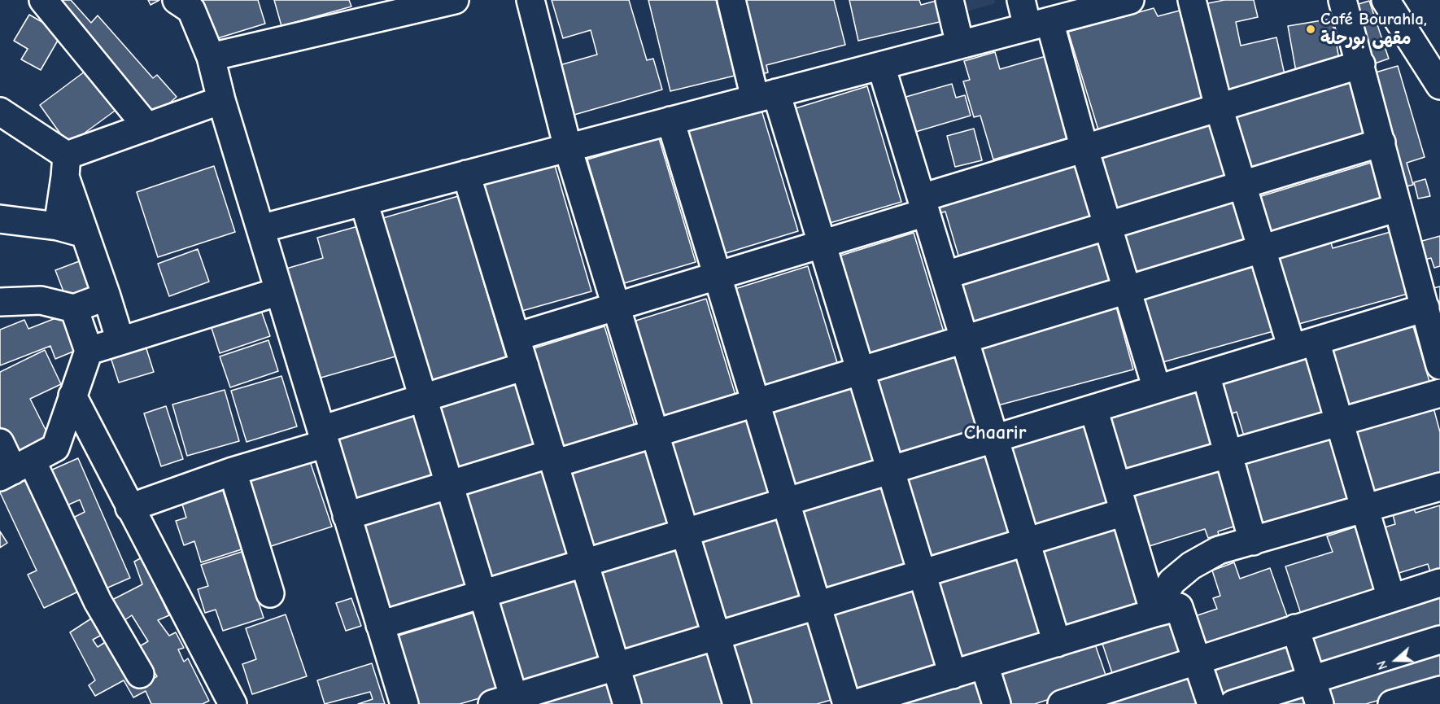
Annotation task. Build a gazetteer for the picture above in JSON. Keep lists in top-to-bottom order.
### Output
{
  "districts": ["Chaarir"],
  "places": ["Café Bourahla, مقهى بورحلة"],
  "north": "left"
}
